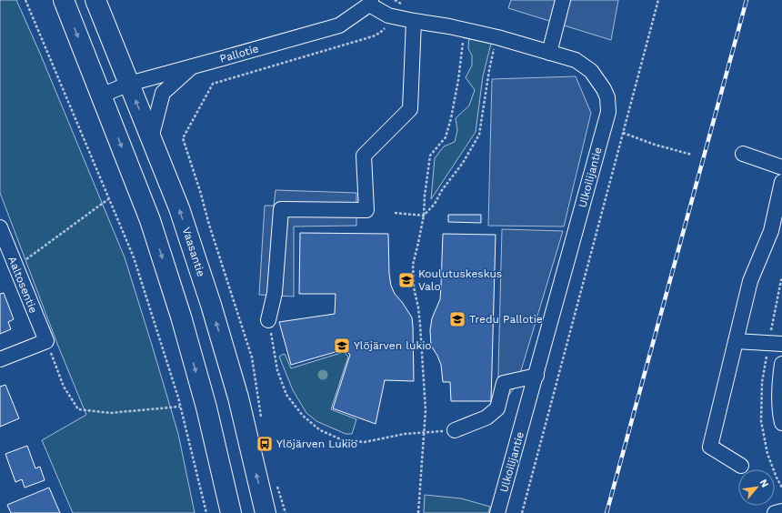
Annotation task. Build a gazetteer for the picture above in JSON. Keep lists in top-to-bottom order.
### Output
{
  "streets": {
    "highway": ["Vaasantie"],
    "street": ["Pallotie", "Ulkoilijantie", "Aaltosentie"]
  },
  "crossings": [
    ["Pallotie", "Ulkoilijantie"],
    ["Pallotie", "Vaasantie"]
  ],
  "places": {
    "school or university": ["Koulutuskeskus Valo", "Tredu Pallotie", "Ylöjärven lukio"],
    "bus stop": ["Ylöjärven Lukio"]
  },
  "north": "top right"
}
